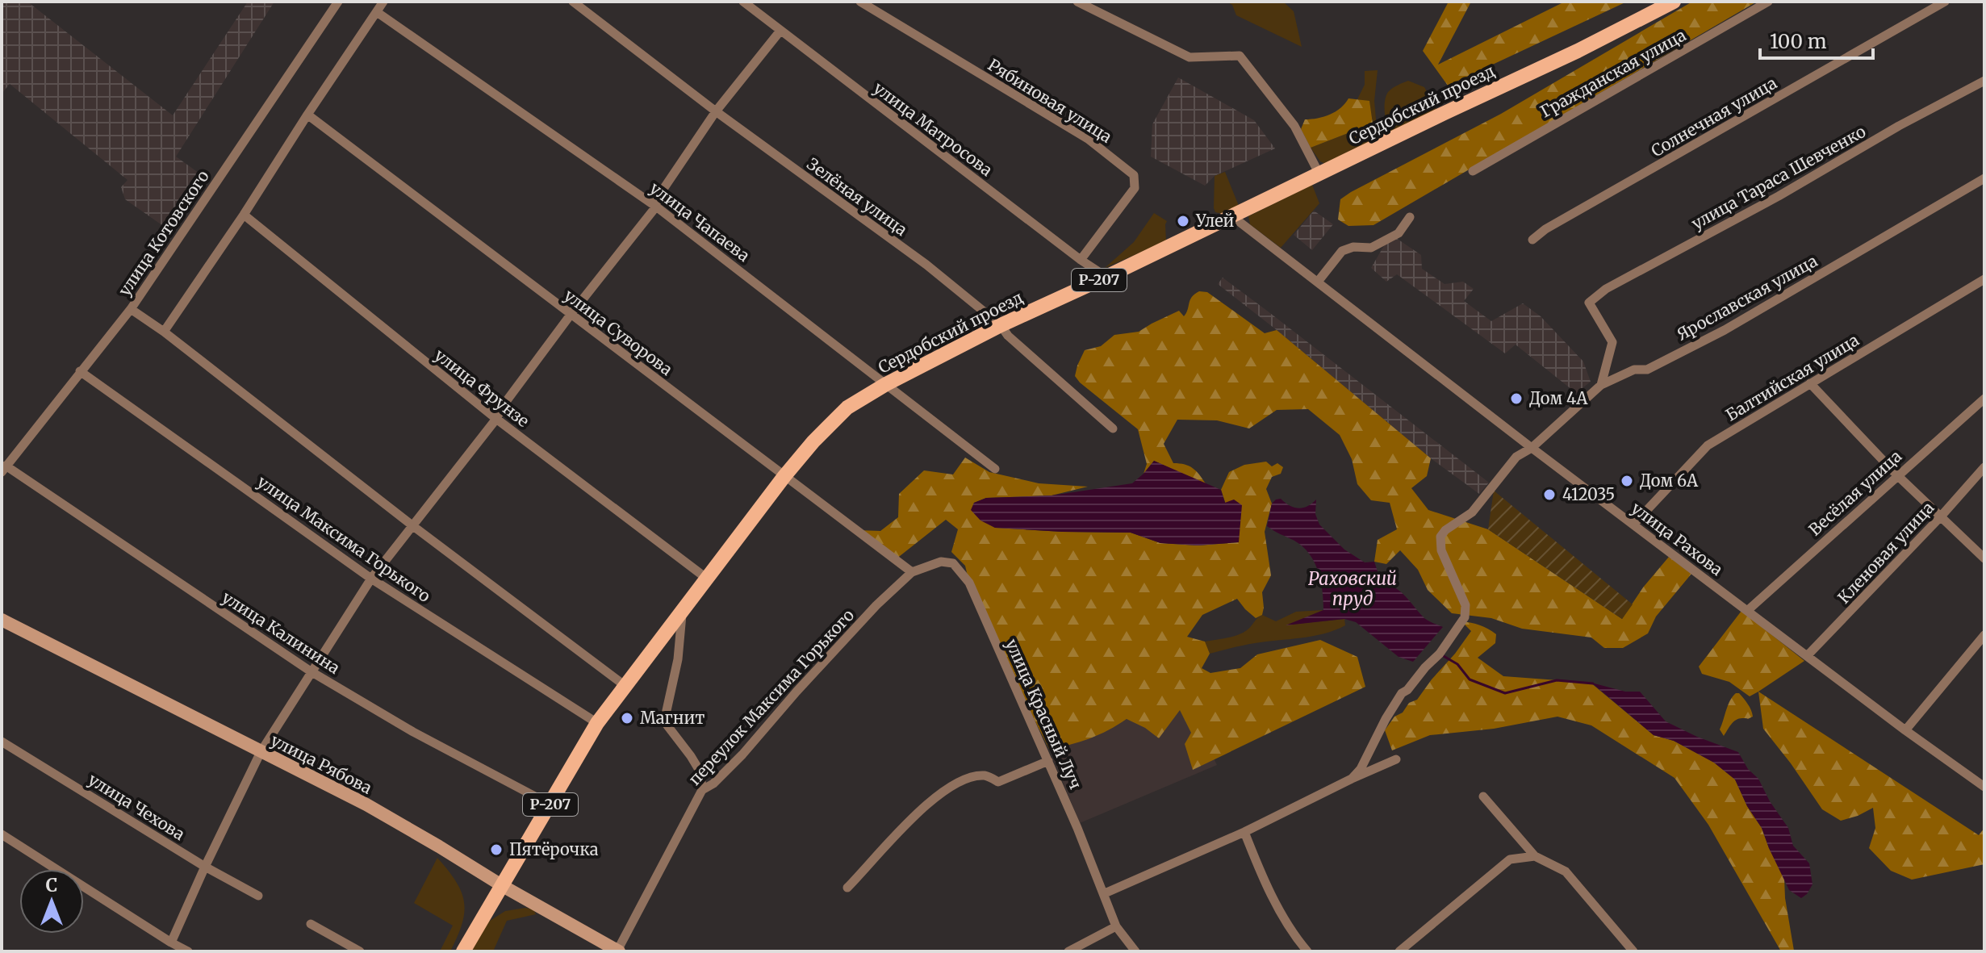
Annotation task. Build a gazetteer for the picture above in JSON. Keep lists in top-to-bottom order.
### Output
{
  "streets": {
    "main road": ["Сердобский проезд", "Р-207"],
    "street": [
      "Гражданская улица",
      "Рябиновая улица",
      "Солнечная улица",
      "улица Матросова",
      "улица Тараса Шевченко",
      "Зелёная улица",
      "улица Чапаева",
      "улица Котовского",
      "Ярославская улица",
      "улица Суворова",
      "Балтийская улица",
      "улица Фрунзе",
      "Весёлая улица",
      "улица Максима Горького",
      "улица Рахова",
      "Кленовая улица",
      "улица Калинина",
      "переулок Максима Горького",
      "улица Красный Луч",
      "улица Рябова",
      "улица Чехова"
    ]
  },
  "crossings": [
    ["Рябиновая улица", "улица Матросова"],
    ["Сердобский проезд", "улица Матросова"],
    ["Сердобский проезд", "Зелёная улица"],
    ["Сердобский проезд", "улица Чапаева"],
    ["Сердобский проезд", "улица Суворова"],
    ["Сердобский проезд", "улица Фрунзе"],
    ["Сердобский проезд", "улица Максима Горького"],
    ["Сердобский проезд", "улица Рахова"],
    ["Сердобский проезд", "улица Калинина"],
    ["Сердобский проезд", "улица Рябова"],
    ["улица Тараса Шевченко", "Ярославская улица"],
    ["улица Котовского", "улица Максима Горького"],
    ["улица Котовского", "улица Калинина"],
    ["Ярославская улица", "улица Рахова"],
    ["улица Суворова", "переулок Максима Горького"],
    ["Балтийская улица", "улица Рахова"],
    ["Весёлая улица", "улица Рахова"],
    ["улица Рахова", "Кленовая улица"],
    ["переулок Максима Горького", "улица Красный Луч"],
    ["переулок Максима Горького", "улица Рябова"]
  ],
  "water": ["Раховский пруд"],
  "places": [
    "Улей",
    "Дом 4А",
    "Дом 6А",
    "412035",
    "Магнит",
    "Пятёрочка"
  ],
  "scale_bar": "100 m",
  "north": "top"
}
